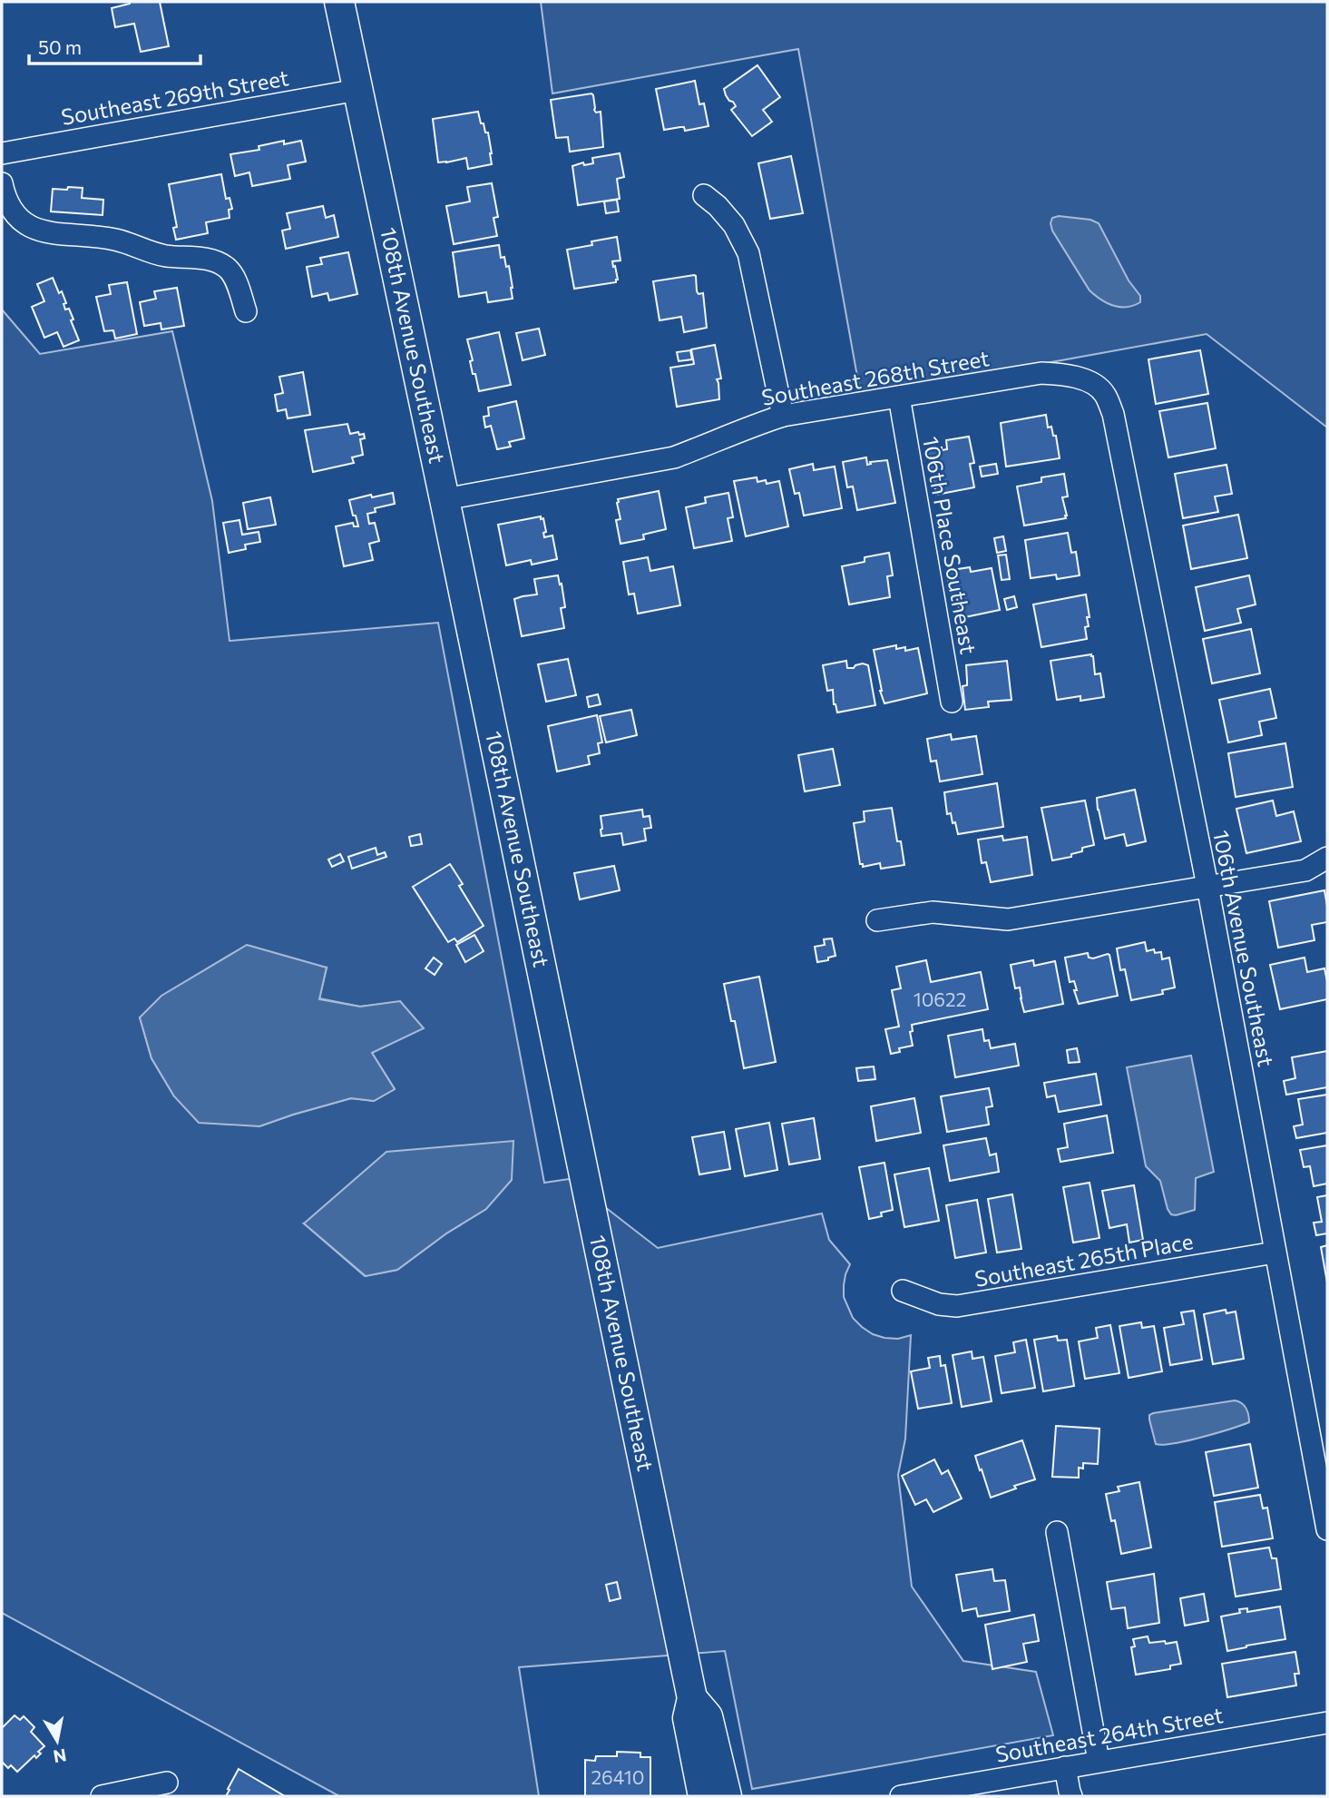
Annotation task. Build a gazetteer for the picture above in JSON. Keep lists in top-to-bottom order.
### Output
{
  "streets": {
    "street": [
      "Southeast 269th Street",
      "108th Avenue Southeast",
      "Southeast 268th Street",
      "106th Place Southeast",
      "106th Avenue Southeast",
      "Southeast 265th Place",
      "Southeast 264th Street"
    ]
  },
  "crossings": [
    ["Southeast 269th Street", "108th Avenue Southeast"],
    ["108th Avenue Southeast", "Southeast 268th Street"],
    ["Southeast 268th Street", "106th Place Southeast"],
    ["Southeast 268th Street", "106th Avenue Southeast"],
    ["106th Avenue Southeast", "Southeast 265th Place"]
  ],
  "house_numbers": ["10622", "26410"],
  "scale_bar": "50 m",
  "north": "bottom"
}
